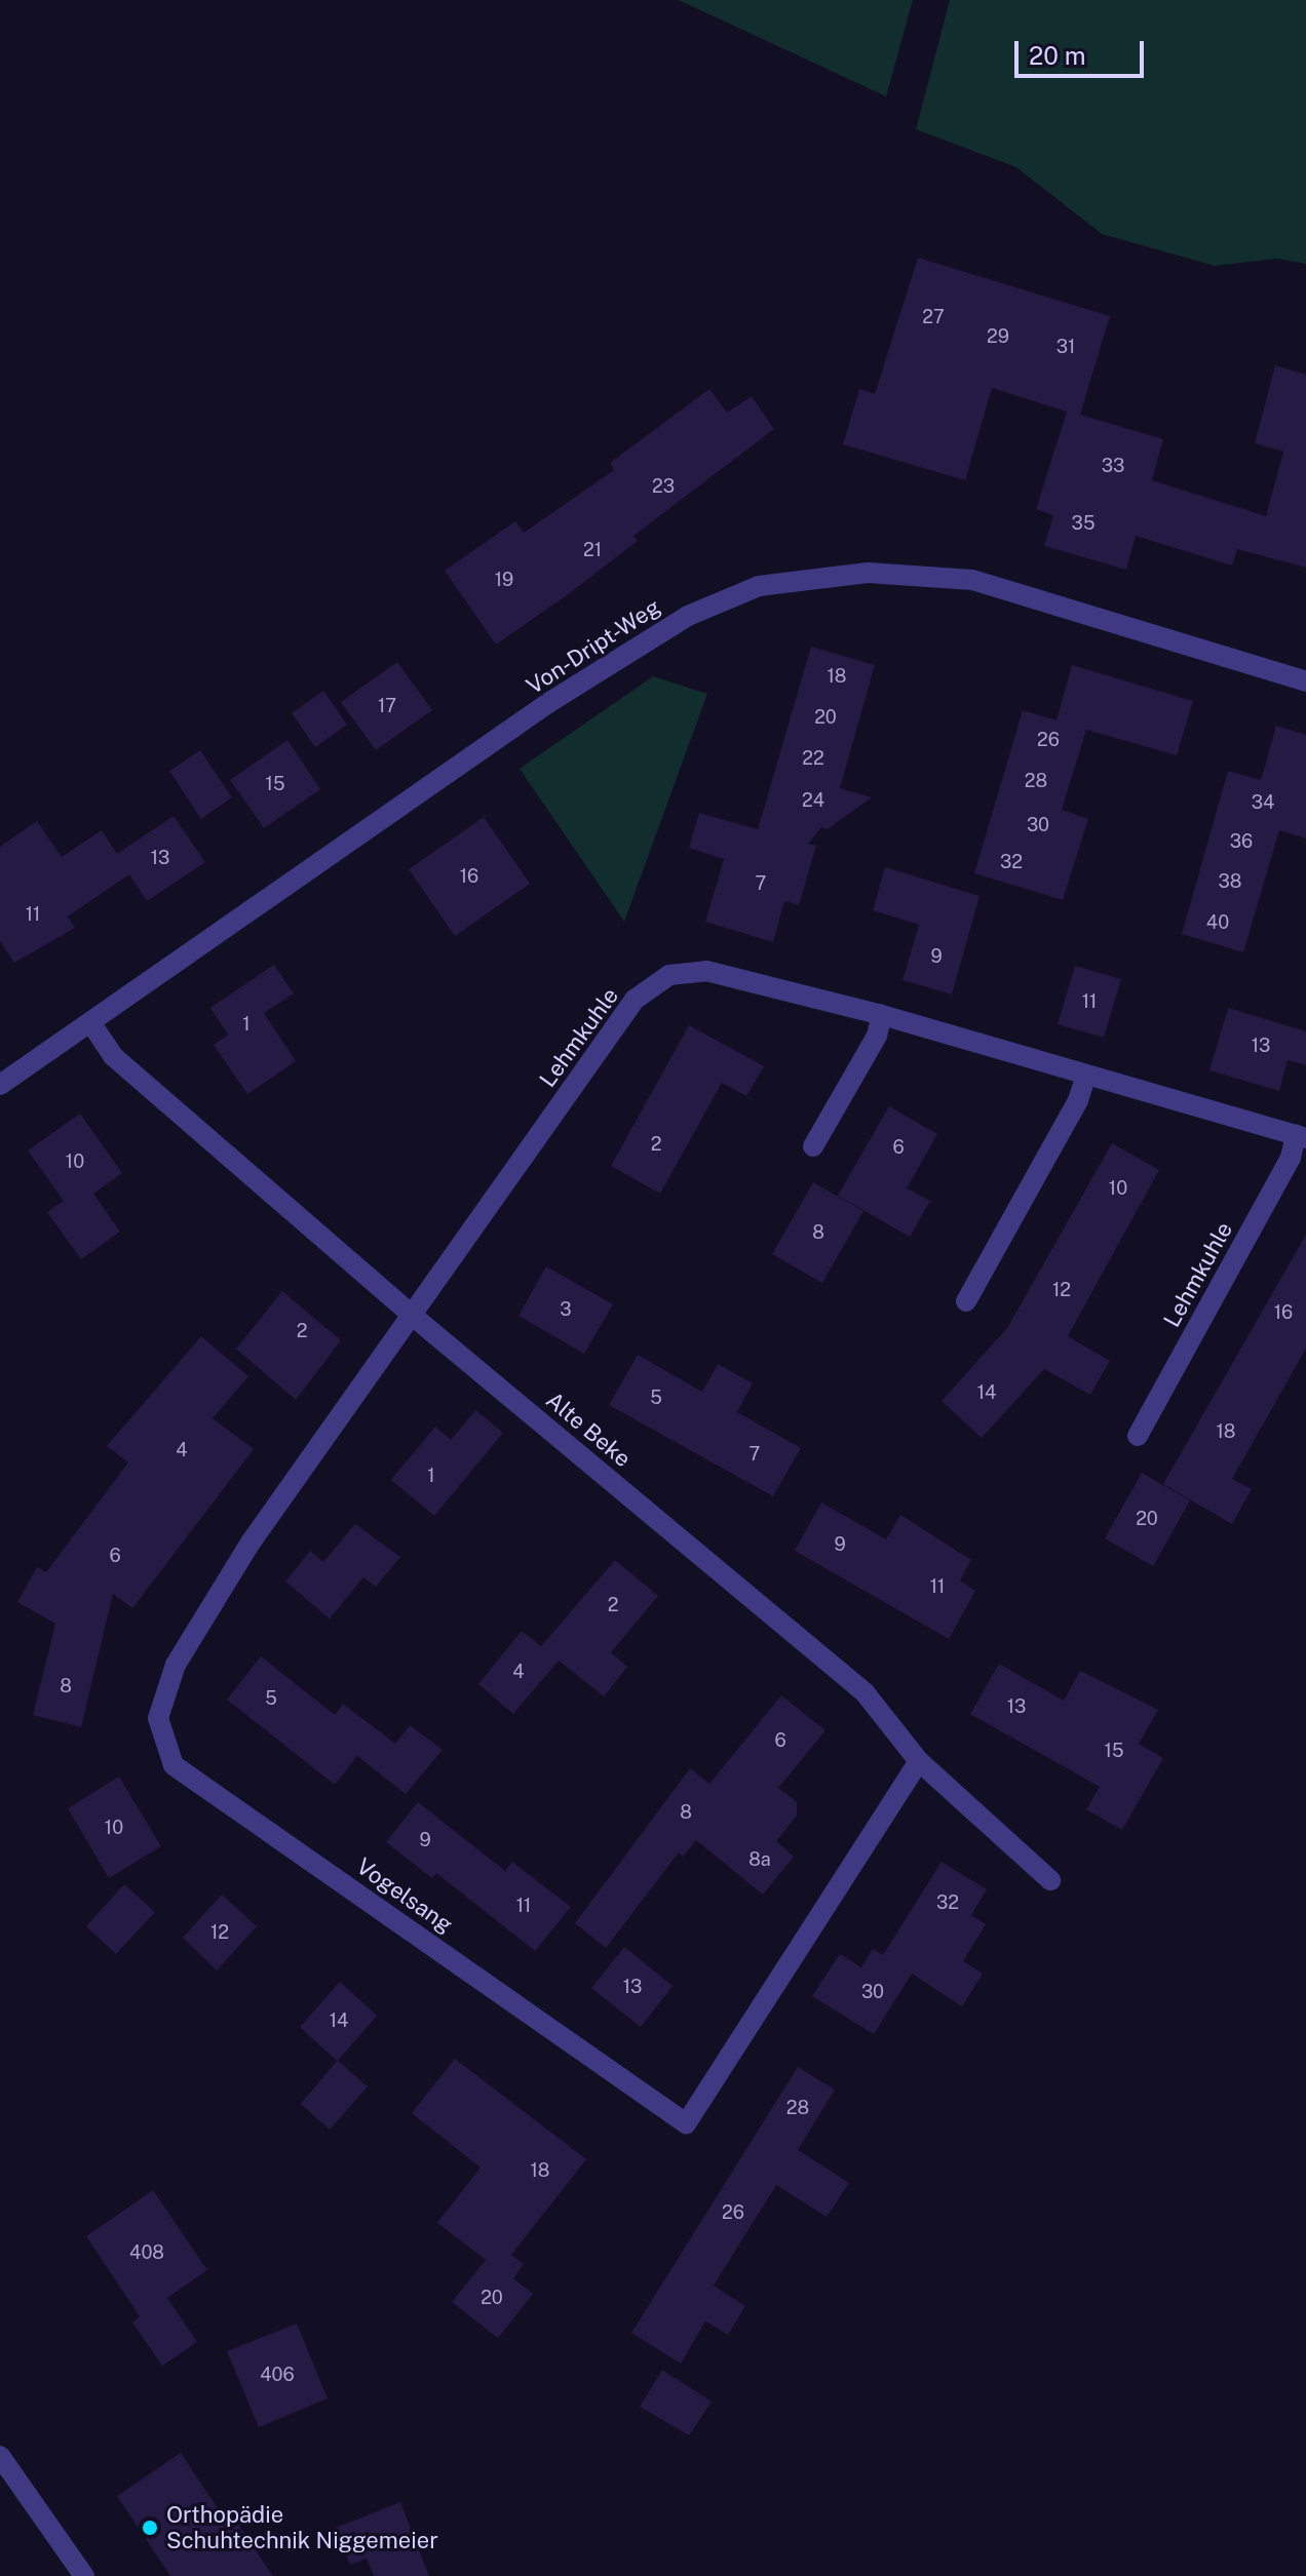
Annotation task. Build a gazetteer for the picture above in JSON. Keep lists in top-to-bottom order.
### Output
{
  "streets": {
    "street": [
      "Von-Dript-Weg",
      "Lehmkuhle",
      "Alte Beke",
      "Vogelsang"
    ]
  },
  "crossings": [
    ["Von-Dript-Weg", "Alte Beke"],
    ["Lehmkuhle", "Alte Beke"],
    ["Lehmkuhle", "Vogelsang"],
    ["Alte Beke", "Vogelsang"]
  ],
  "places": ["Orthopädie Schuhtechnik Niggemeier"],
  "house_numbers": [
    "27",
    "29",
    "31",
    "33",
    "23",
    "35",
    "21",
    "19",
    "18",
    "17",
    "20",
    "26",
    "22",
    "28",
    "15",
    "24",
    "34",
    "30",
    "36",
    "13",
    "32",
    "16",
    "38",
    "7",
    "11",
    "40",
    "9",
    "11",
    "1",
    "13",
    "2",
    "6",
    "10",
    "10",
    "8",
    "12",
    "3",
    "16",
    "2",
    "14",
    "5",
    "18",
    "4",
    "7",
    "1",
    "20",
    "9",
    "6",
    "11",
    "2",
    "4",
    "8",
    "5",
    "13",
    "6",
    "15",
    "8",
    "10",
    "9",
    "8a",
    "32",
    "11",
    "12",
    "13",
    "30",
    "14",
    "28",
    "18",
    "26",
    "408",
    "20",
    "406"
  ],
  "scale_bar": "20 m"
}
